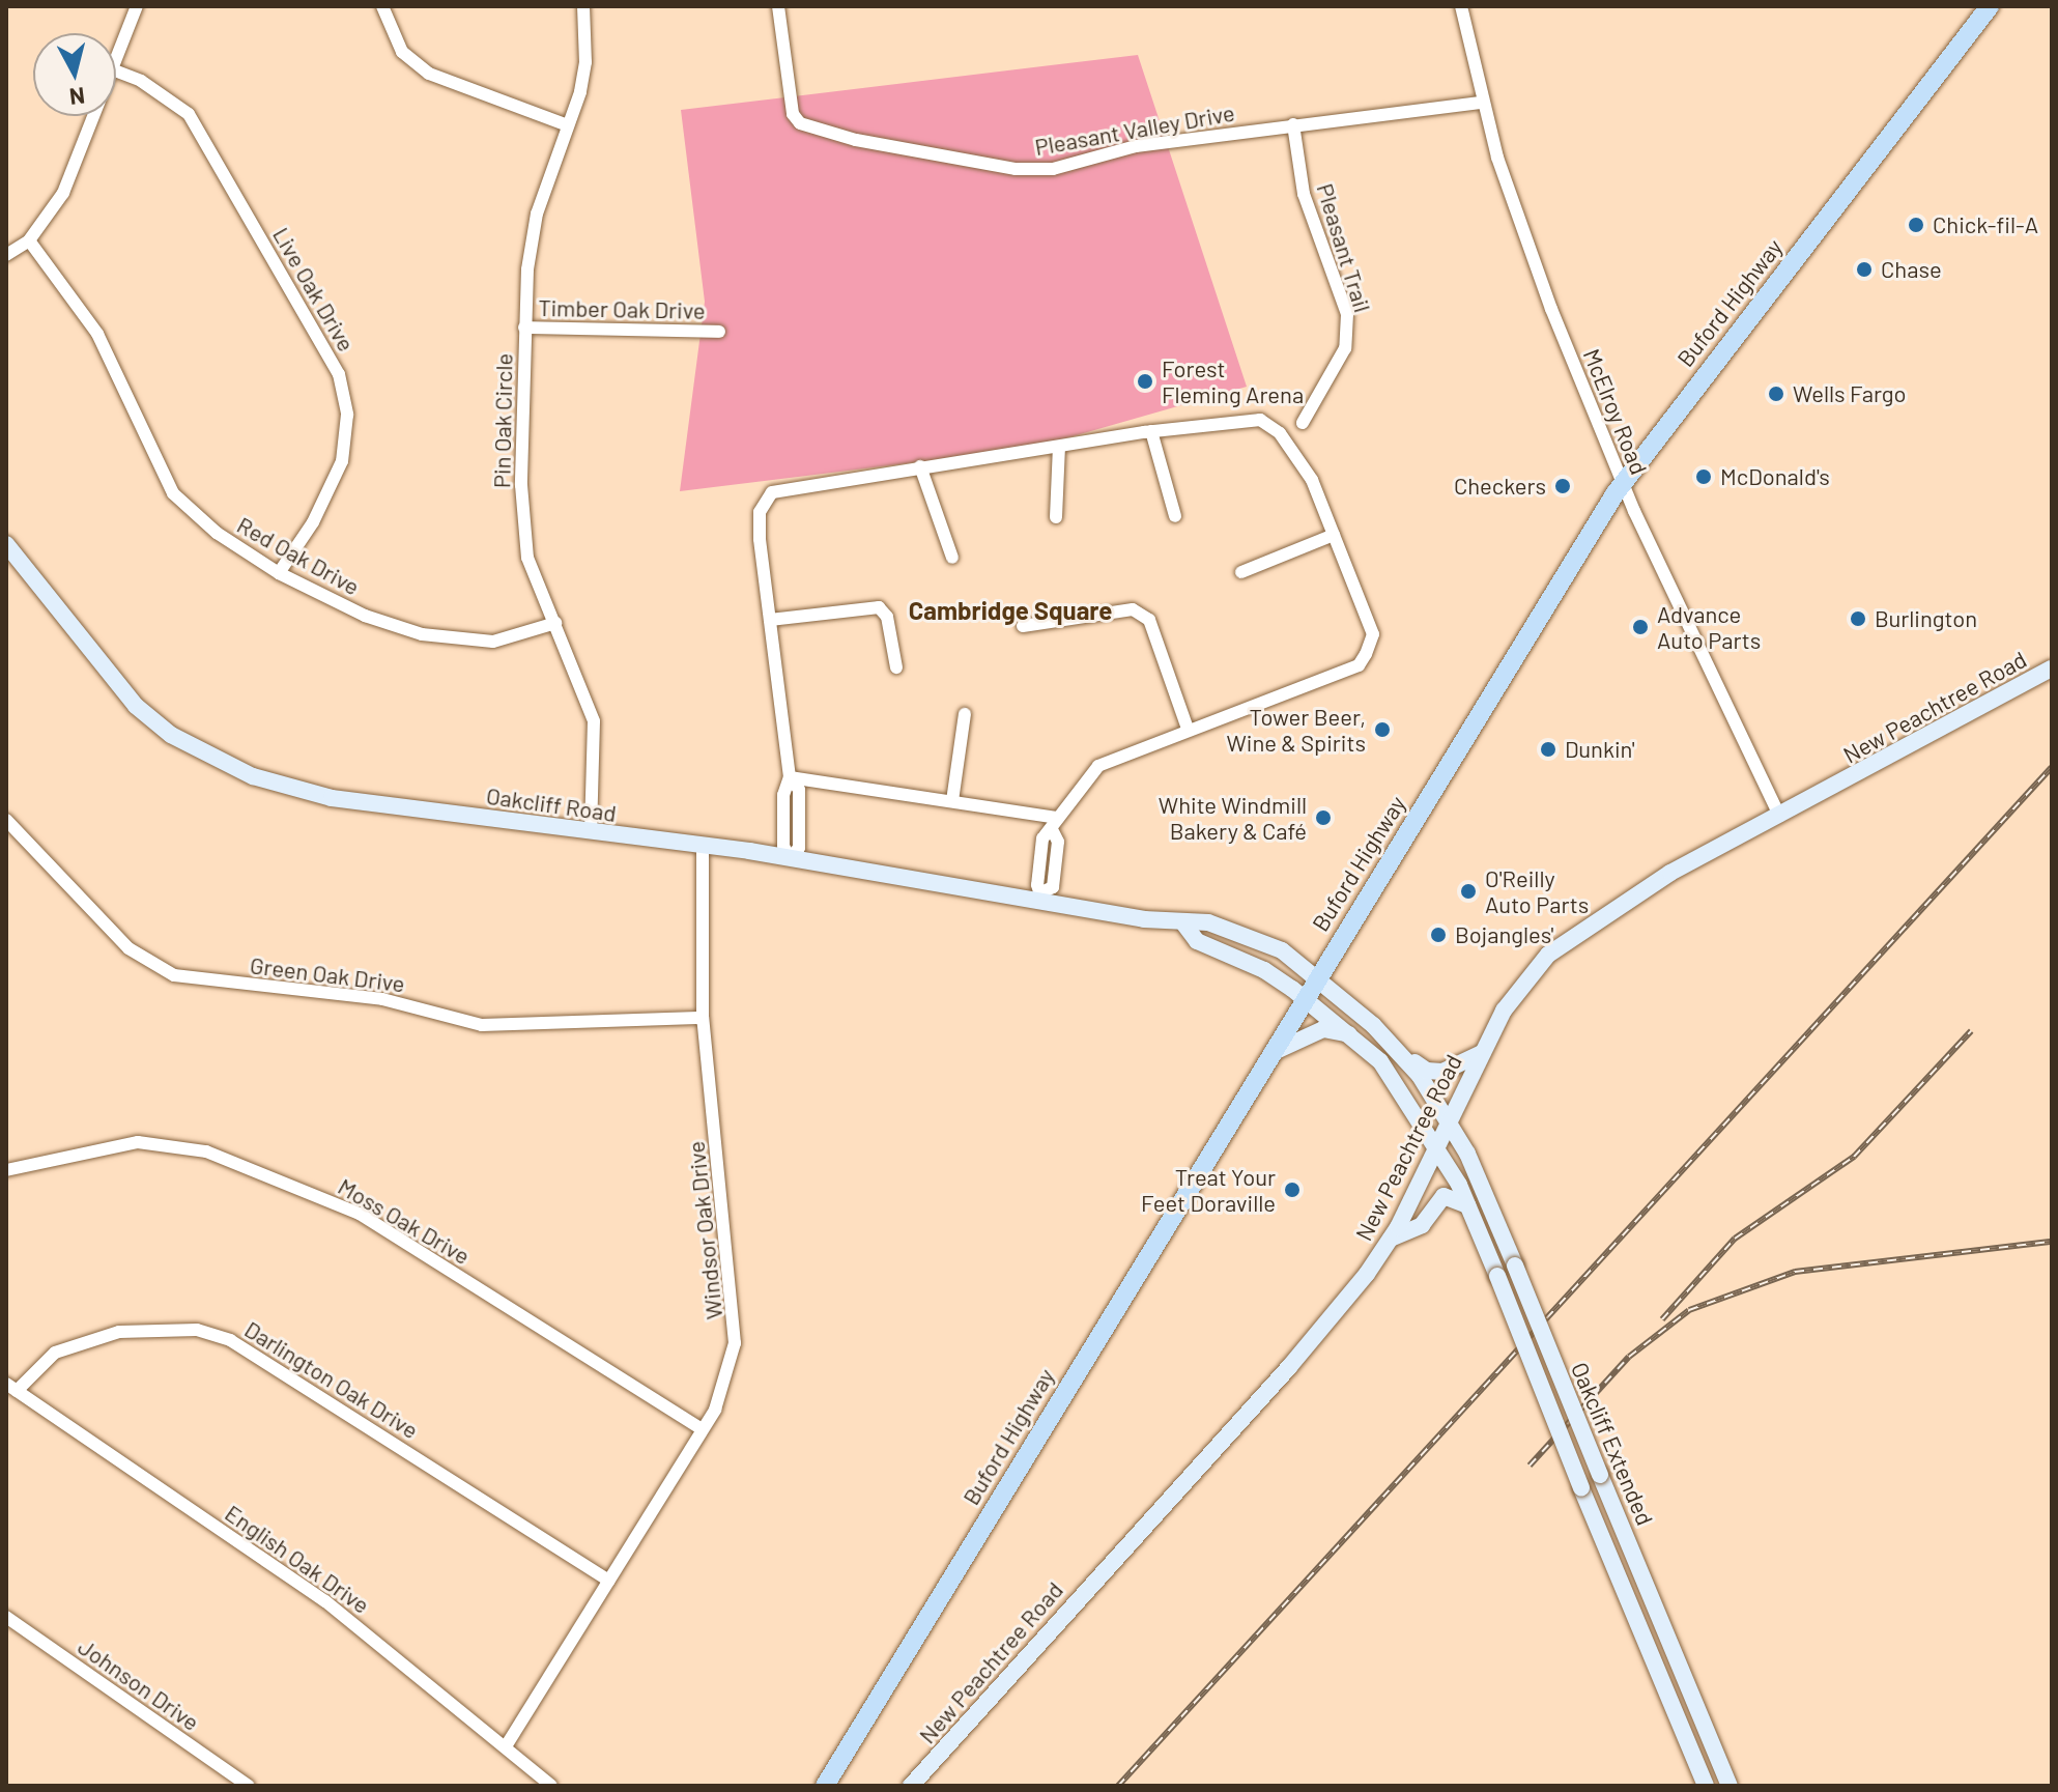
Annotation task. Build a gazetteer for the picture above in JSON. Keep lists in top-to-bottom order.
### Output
{
  "streets": {
    "main road": [
      "Buford Highway",
      "New Peachtree Road",
      "Oakcliff Road",
      "Oakcliff Extended"
    ],
    "street": [
      "Pleasant Valley Drive",
      "Pleasant Trail",
      "Live Oak Drive",
      "Timber Oak Drive",
      "McElroy Road",
      "Pin Oak Circle",
      "Red Oak Drive",
      "Green Oak Drive",
      "Moss Oak Drive",
      "Windsor Oak Drive",
      "Darlington Oak Drive",
      "English Oak Drive",
      "Johnson Drive"
    ]
  },
  "crossings": [
    ["Pleasant Valley Drive", "Pleasant Trail"],
    ["Pleasant Valley Drive", "McElroy Road"],
    ["Live Oak Drive", "Red Oak Drive"],
    ["Buford Highway", "McElroy Road"],
    ["Buford Highway", "Oakcliff Road"],
    ["Timber Oak Drive", "Pin Oak Circle"],
    ["McElroy Road", "New Peachtree Road"],
    ["Pin Oak Circle", "Red Oak Drive"],
    ["Pin Oak Circle", "Oakcliff Road"],
    ["New Peachtree Road", "Oakcliff Road"],
    ["New Peachtree Road", "Oakcliff Extended"],
    ["Oakcliff Road", "Windsor Oak Drive"],
    ["Oakcliff Road", "Oakcliff Extended"],
    ["Green Oak Drive", "Windsor Oak Drive"],
    ["Moss Oak Drive", "Windsor Oak Drive"],
    ["Windsor Oak Drive", "Darlington Oak Drive"],
    ["Windsor Oak Drive", "English Oak Drive"],
    ["Darlington Oak Drive", "English Oak Drive"]
  ],
  "districts": ["Cambridge Square"],
  "places": [
    "Chick-fil-A",
    "Chase",
    "Forest Fleming Arena",
    "Wells Fargo",
    "McDonald's",
    "Checkers",
    "Burlington",
    "Advance Auto Parts",
    "Tower Beer, Wine & Spirits",
    "Dunkin'",
    "White Windmill Bakery & Café",
    "O'Reilly Auto Parts",
    "Bojangles'",
    "Treat Your Feet Doraville"
  ],
  "north": "bottom"
}
